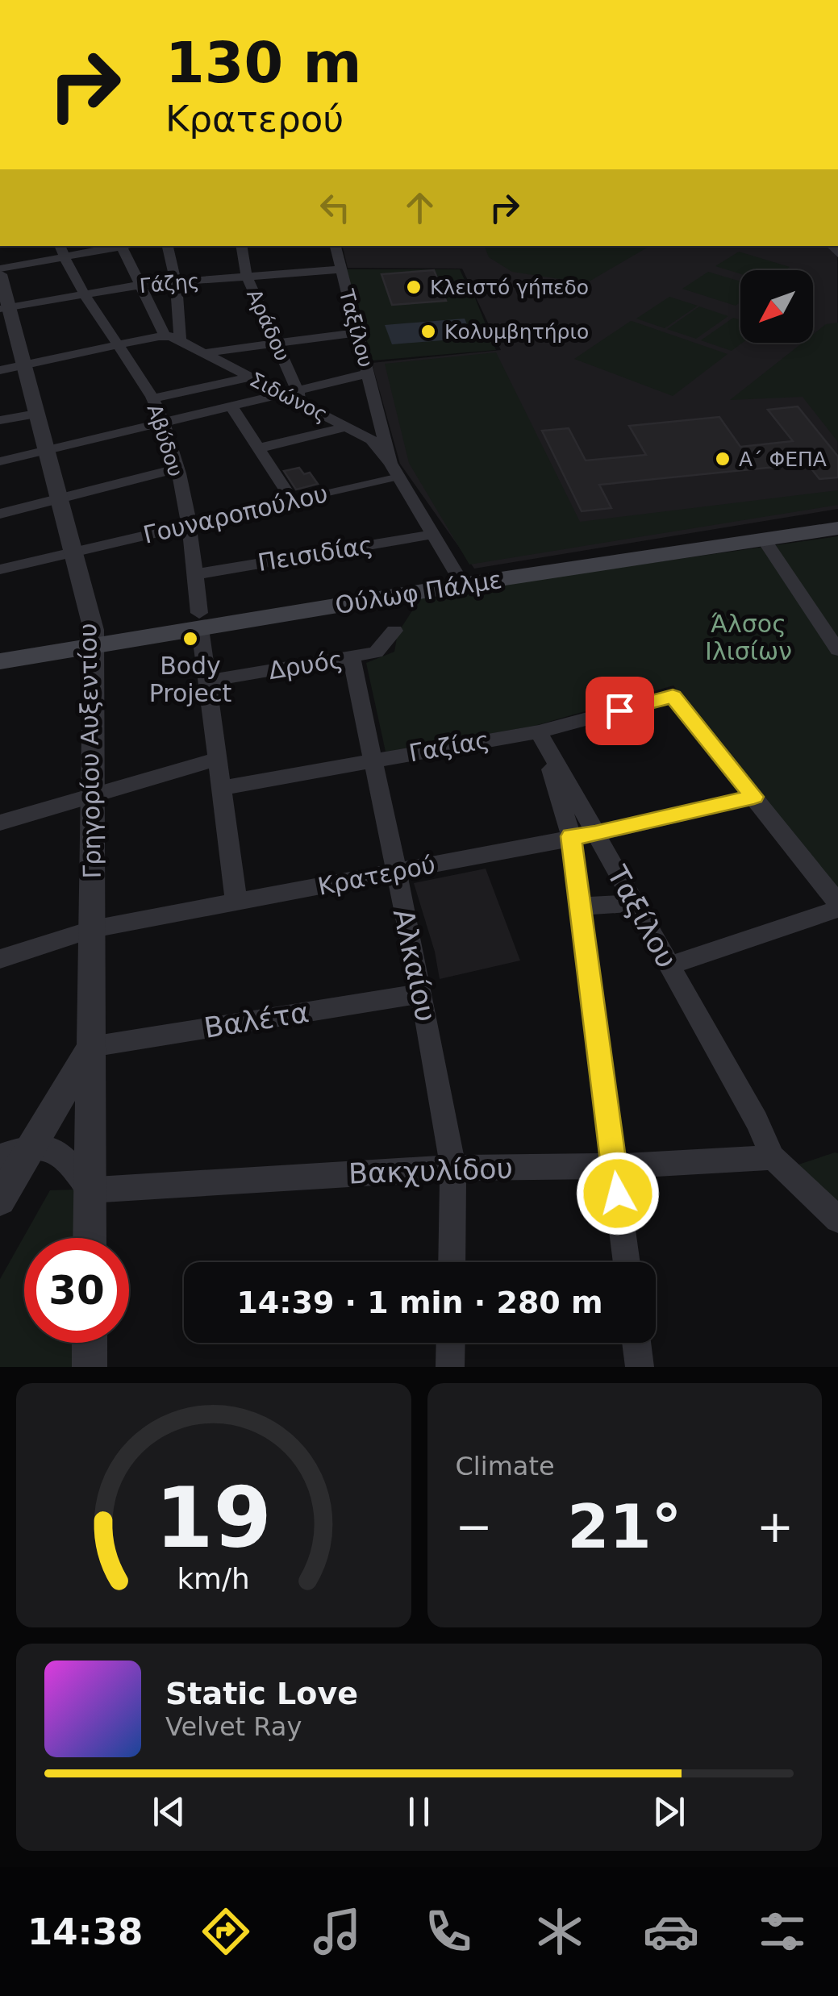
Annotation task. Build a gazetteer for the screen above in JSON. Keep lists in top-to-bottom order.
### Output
{
  "streets": {
    "main road": ["Ούλωφ Πάλμε"],
    "street": [
      "Γάζης",
      "Αράδου",
      "Ταξίλου",
      "Σιδώνος",
      "Αβύδου",
      "Γουναροπούλου",
      "Πεισιδίας",
      "Δρυός",
      "Γαζίας",
      "Γρηγορίου Αυξεντίου",
      "Κρατερού",
      "Αλκαίου",
      "Βαλέτα",
      "Βακχυλίδου"
    ]
  },
  "crossings": [
    ["Γάζης", "Αράδου"],
    ["Γάζης", "Ταξίλου"],
    ["Γάζης", "Αβύδου"],
    ["Γάζης", "Γρηγορίου Αυξεντίου"],
    ["Αράδου", "Σιδώνος"],
    ["Ταξίλου", "Σιδώνος"],
    ["Ταξίλου", "Γουναροπούλου"],
    ["Ταξίλου", "Πεισιδίας"],
    ["Ταξίλου", "Ούλωφ Πάλμε"],
    ["Ταξίλου", "Γαζίας"],
    ["Ταξίλου", "Κρατερού"],
    ["Ταξίλου", "Βακχυλίδου"],
    ["Σιδώνος", "Γουναροπούλου"],
    ["Αβύδου", "Γουναροπούλου"],
    ["Αβύδου", "Πεισιδίας"],
    ["Αβύδου", "Ούλωφ Πάλμε"],
    ["Αβύδου", "Δρυός"],
    ["Αβύδου", "Γαζίας"],
    ["Αβύδου", "Κρατερού"],
    ["Γουναροπούλου", "Γρηγορίου Αυξεντίου"],
    ["Ούλωφ Πάλμε", "Γρηγορίου Αυξεντίου"],
    ["Δρυός", "Αλκαίου"],
    ["Γαζίας", "Κρατερού"],
    ["Γαζίας", "Αλκαίου"],
    ["Γρηγορίου Αυξεντίου", "Κρατερού"],
    ["Γρηγορίου Αυξεντίου", "Βαλέτα"],
    ["Γρηγορίου Αυξεντίου", "Βακχυλίδου"],
    ["Κρατερού", "Αλκαίου"],
    ["Αλκαίου", "Βαλέτα"],
    ["Αλκαίου", "Βακχυλίδου"]
  ],
  "parks": ["Άλσος Ιλισίων"],
  "places": [
    "Κλειστό γήπεδο",
    "Κολυμβητήριο",
    "Α΄ ΦΕΠΑ",
    "Body Project"
  ],
  "north": "bottom left",
  "page": {
    "turn": ["130 m", "Κρατερού"],
    "limit": "30",
    "trip": "14:39 · 1 min · 280 m",
    "tile": "Climate",
    "heat": ["−", "21°", "+"],
    "song": ["Static Love", "Velvet Ray"],
    "tabs": "14:38",
    "gauge": ["19", "km/h"]
  }
}
